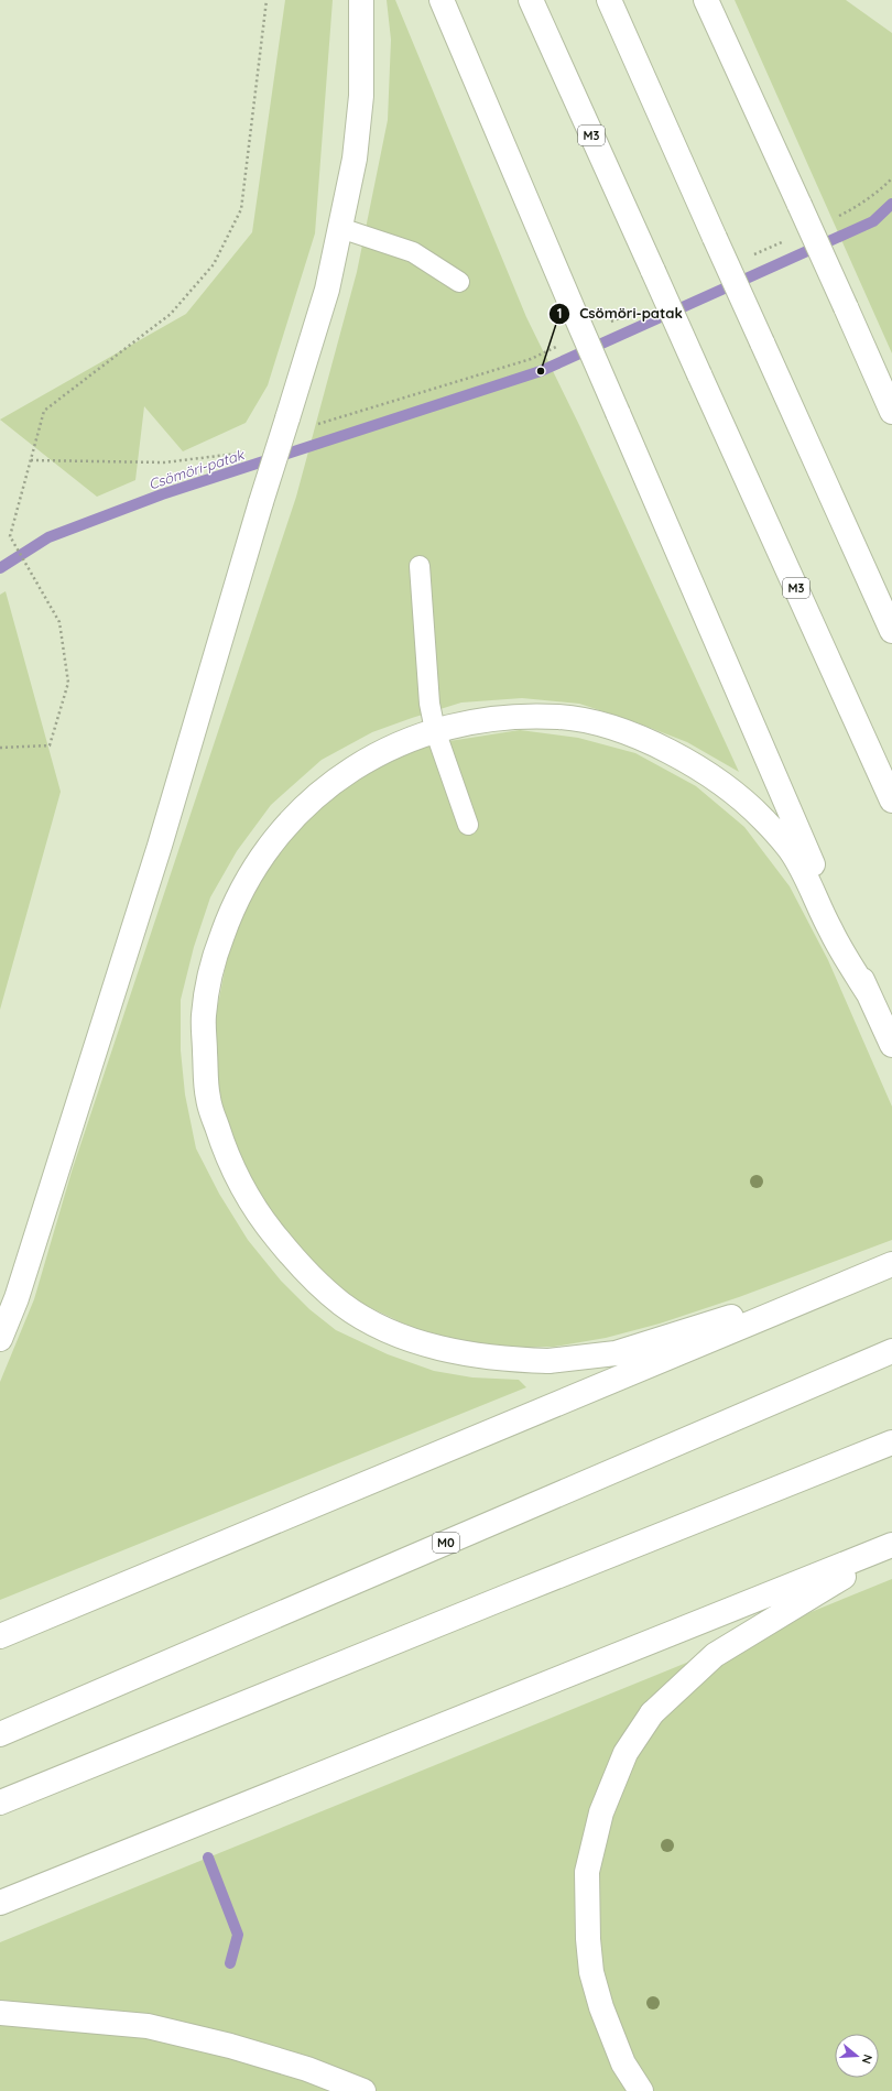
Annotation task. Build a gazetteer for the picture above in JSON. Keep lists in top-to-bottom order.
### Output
{
  "streets": {
    "highway": ["M3", "M0"]
  },
  "water": ["Csömöri-patak"],
  "places": ["Csömöri-patak"],
  "north": "right"
}
